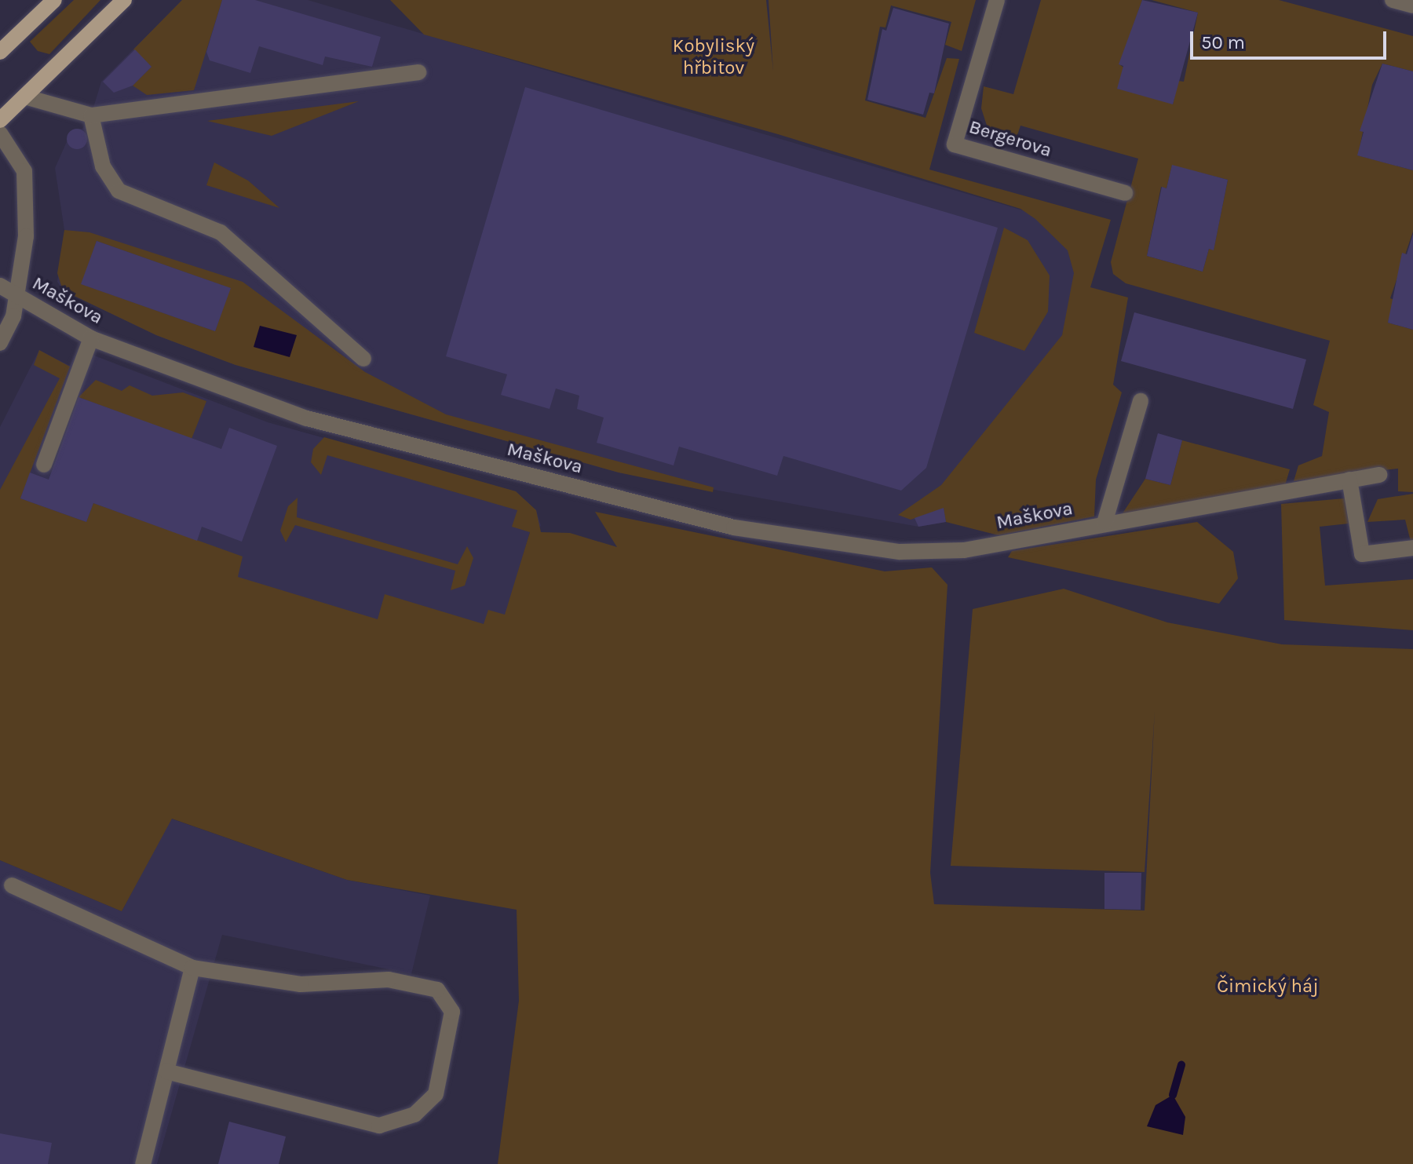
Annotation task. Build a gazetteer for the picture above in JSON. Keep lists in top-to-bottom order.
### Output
{
  "streets": {
    "street": ["Bergerova", "Maškova"]
  },
  "parks": ["Kobyliský hřbitov", "Čimický háj"],
  "scale_bar": "50 m"
}
